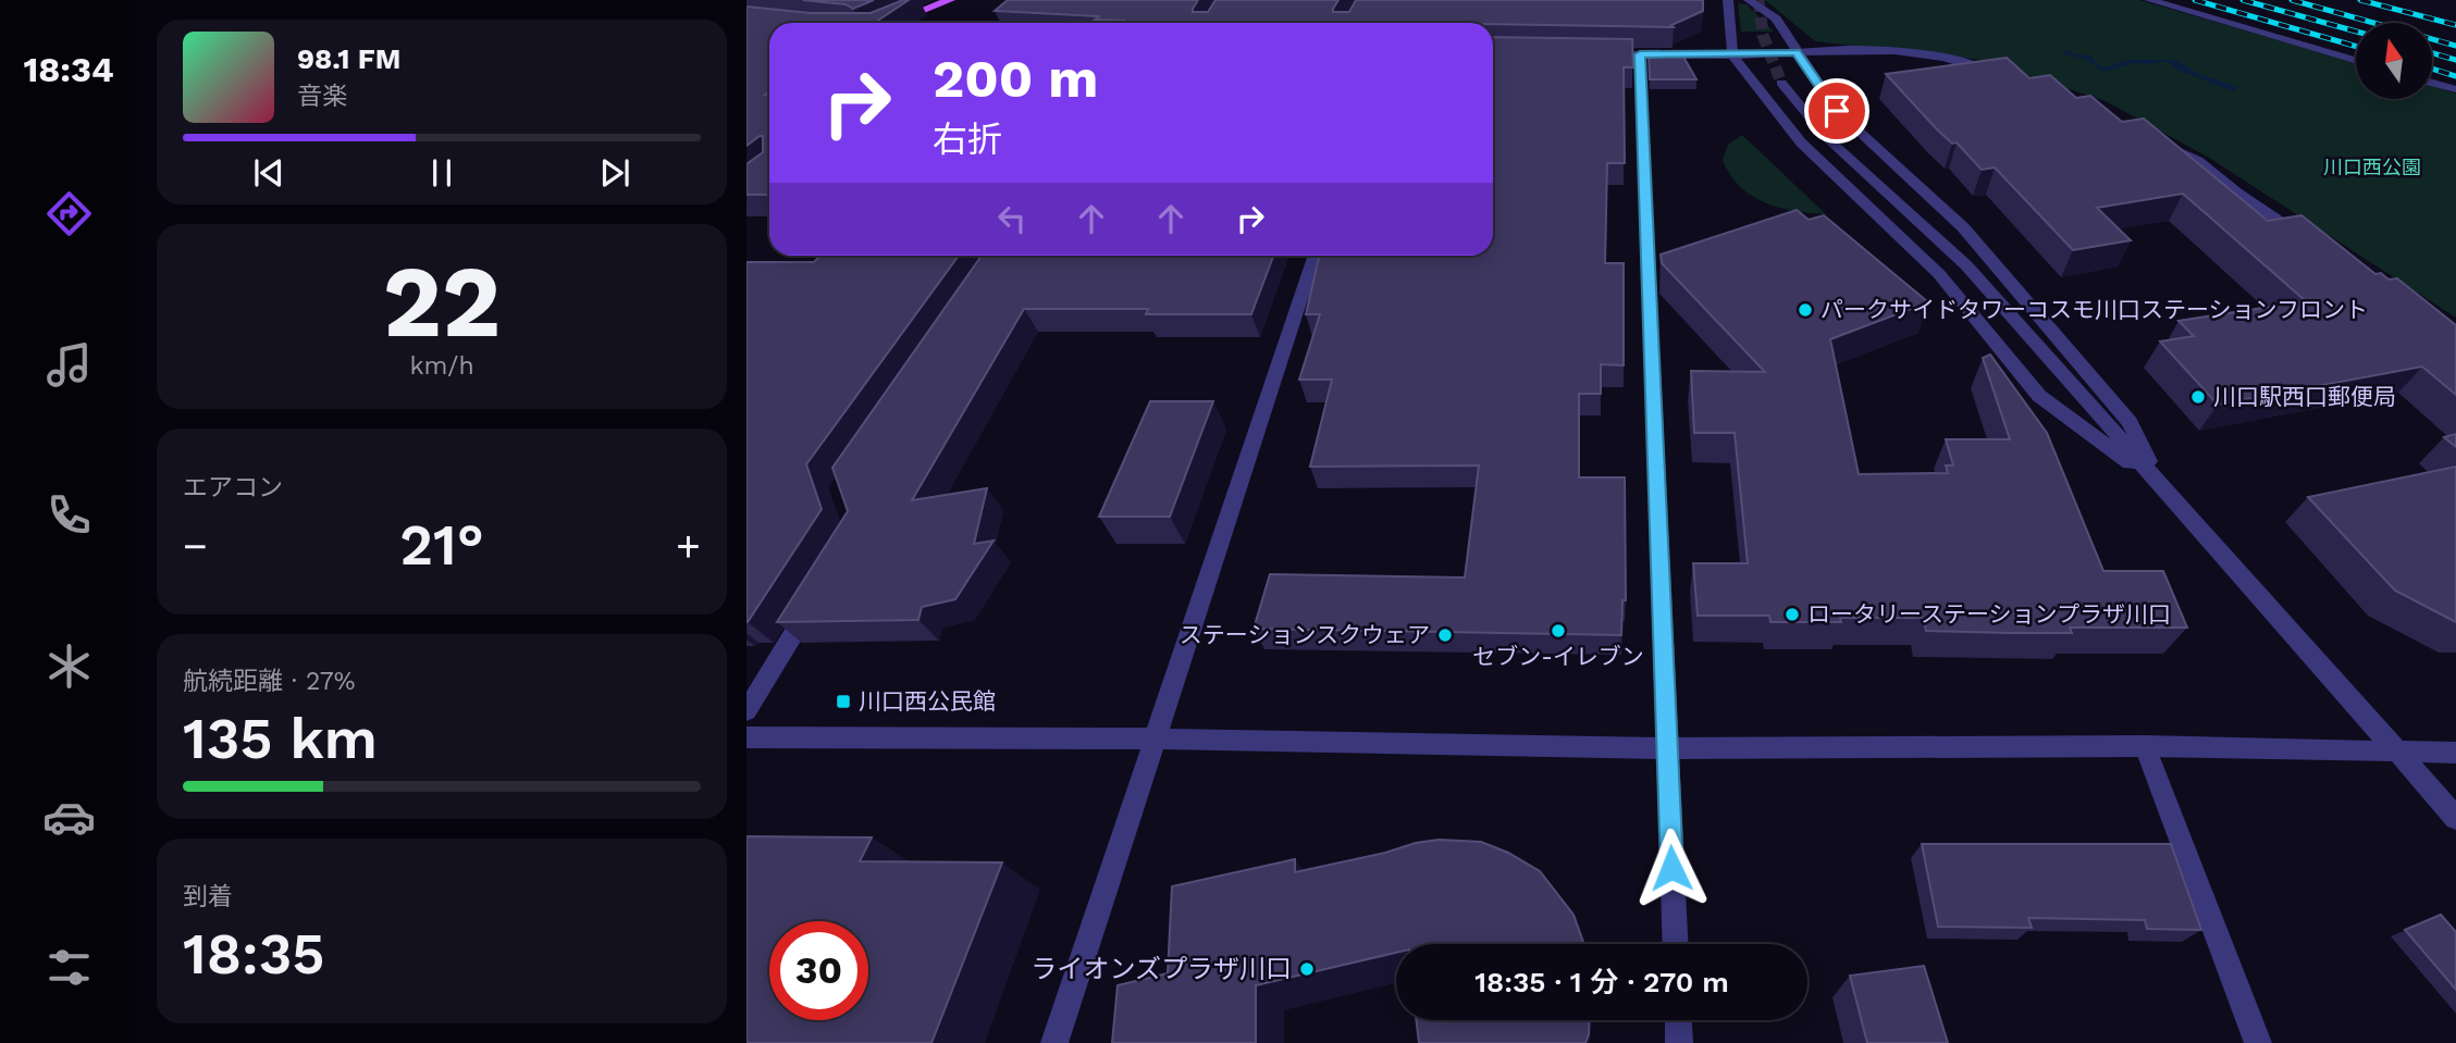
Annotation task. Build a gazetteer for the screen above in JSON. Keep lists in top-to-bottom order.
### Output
{
  "parks": ["川口西公園"],
  "places": {
    "other": [
      "パークサイドタワーコスモ川口ステーションフロント",
      "川口駅西口郵便局",
      "ロータリーステーションプラザ川口",
      "セブン-イレブン",
      "ステーションスクウェア",
      "ライオンズプラザ川口"
    ],
    "transit": ["川口西公民館"]
  },
  "north": "top",
  "page": {
    "tabs": "18:34",
    "turn": ["200 m", "右折"],
    "song": ["98.1 FM", "音楽"],
    "tile": [
      ["22", "km/h"],
      "エアコン",
      ["航続距離 · 27%", "135 km"],
      ["到着", "18:35"]
    ],
    "heat": ["−", "21°", "+"],
    "limit": "30",
    "trip": "18:35 · 1 分 · 270 m"
  }
}
